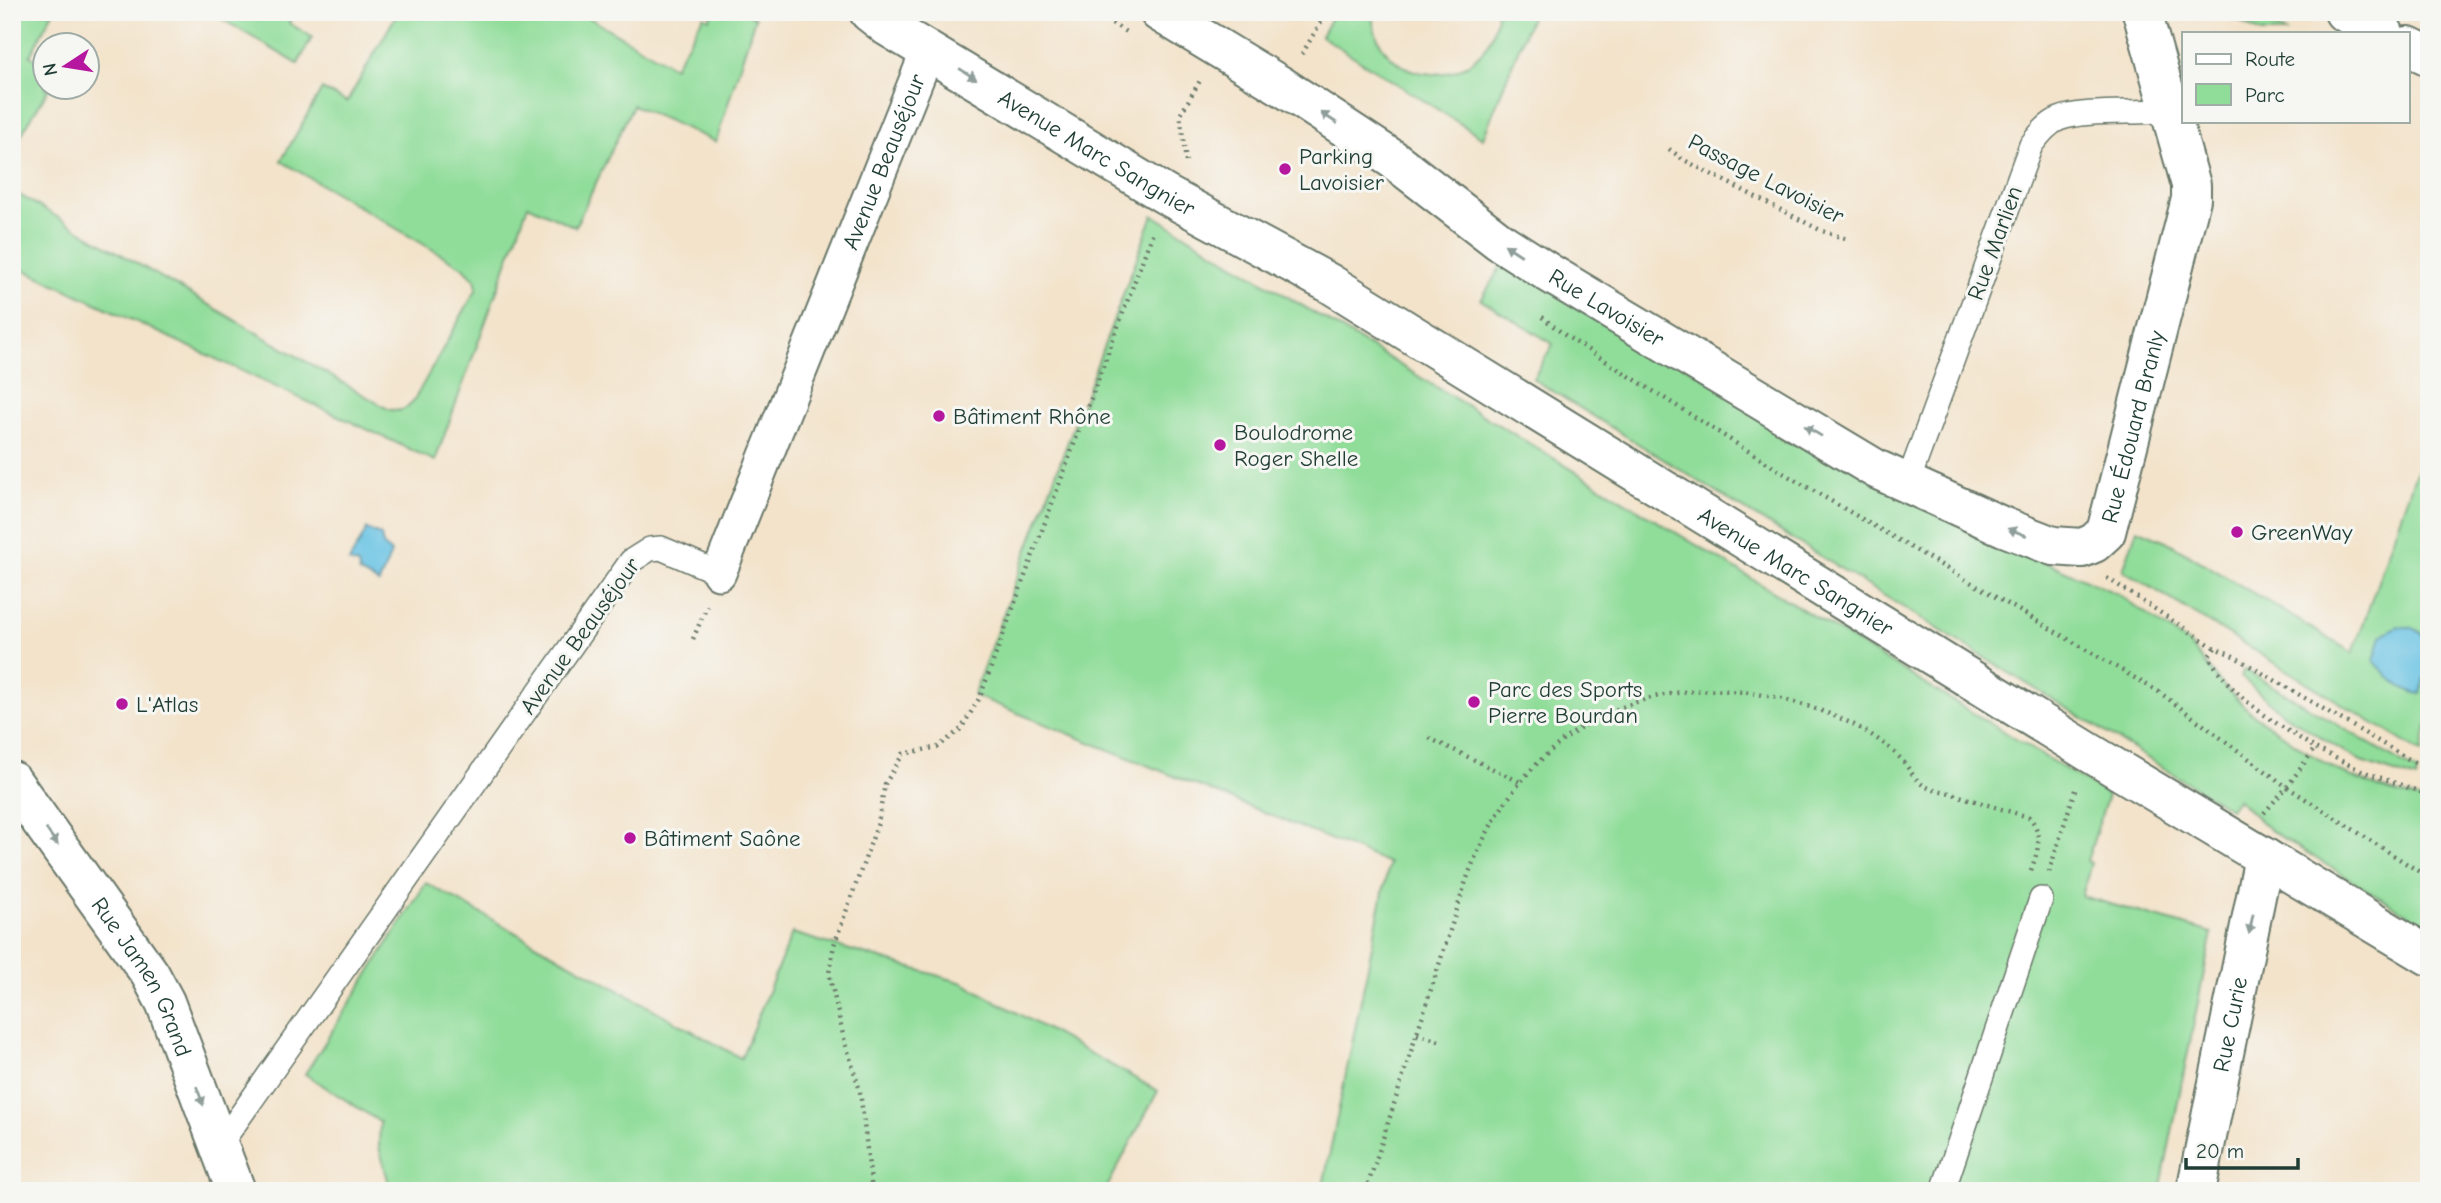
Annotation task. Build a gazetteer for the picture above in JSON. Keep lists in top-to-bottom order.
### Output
{
  "streets": {
    "street": [
      "Avenue Marc Sangnier",
      "Avenue Beauséjour",
      "Rue Lavoisier",
      "Rue Édouard Branly",
      "Rue Jamen Grand",
      "Rue Curie"
    ],
    "lane": ["Rue Marlien"],
    "path": ["Passage Lavoisier"]
  },
  "crossings": [
    ["Avenue Marc Sangnier", "Avenue Beauséjour"],
    ["Avenue Marc Sangnier", "Rue Curie"],
    ["Avenue Beauséjour", "Rue Jamen Grand"],
    ["Rue Marlien", "Rue Lavoisier"],
    ["Rue Marlien", "Rue Édouard Branly"],
    ["Rue Lavoisier", "Rue Édouard Branly"]
  ],
  "one_way": ["Rue Lavoisier", "Rue Jamen Grand", "Rue Curie"],
  "places": [
    "Parking Lavoisier",
    "Bâtiment Rhône",
    "Boulodrome Roger Shelle",
    "GreenWay",
    "Parc des Sports Pierre Bourdan",
    "L'Atlas",
    "Bâtiment Saône"
  ],
  "legend": ["Route", "Parc"],
  "scale_bar": "20 m",
  "north": "left"
}
